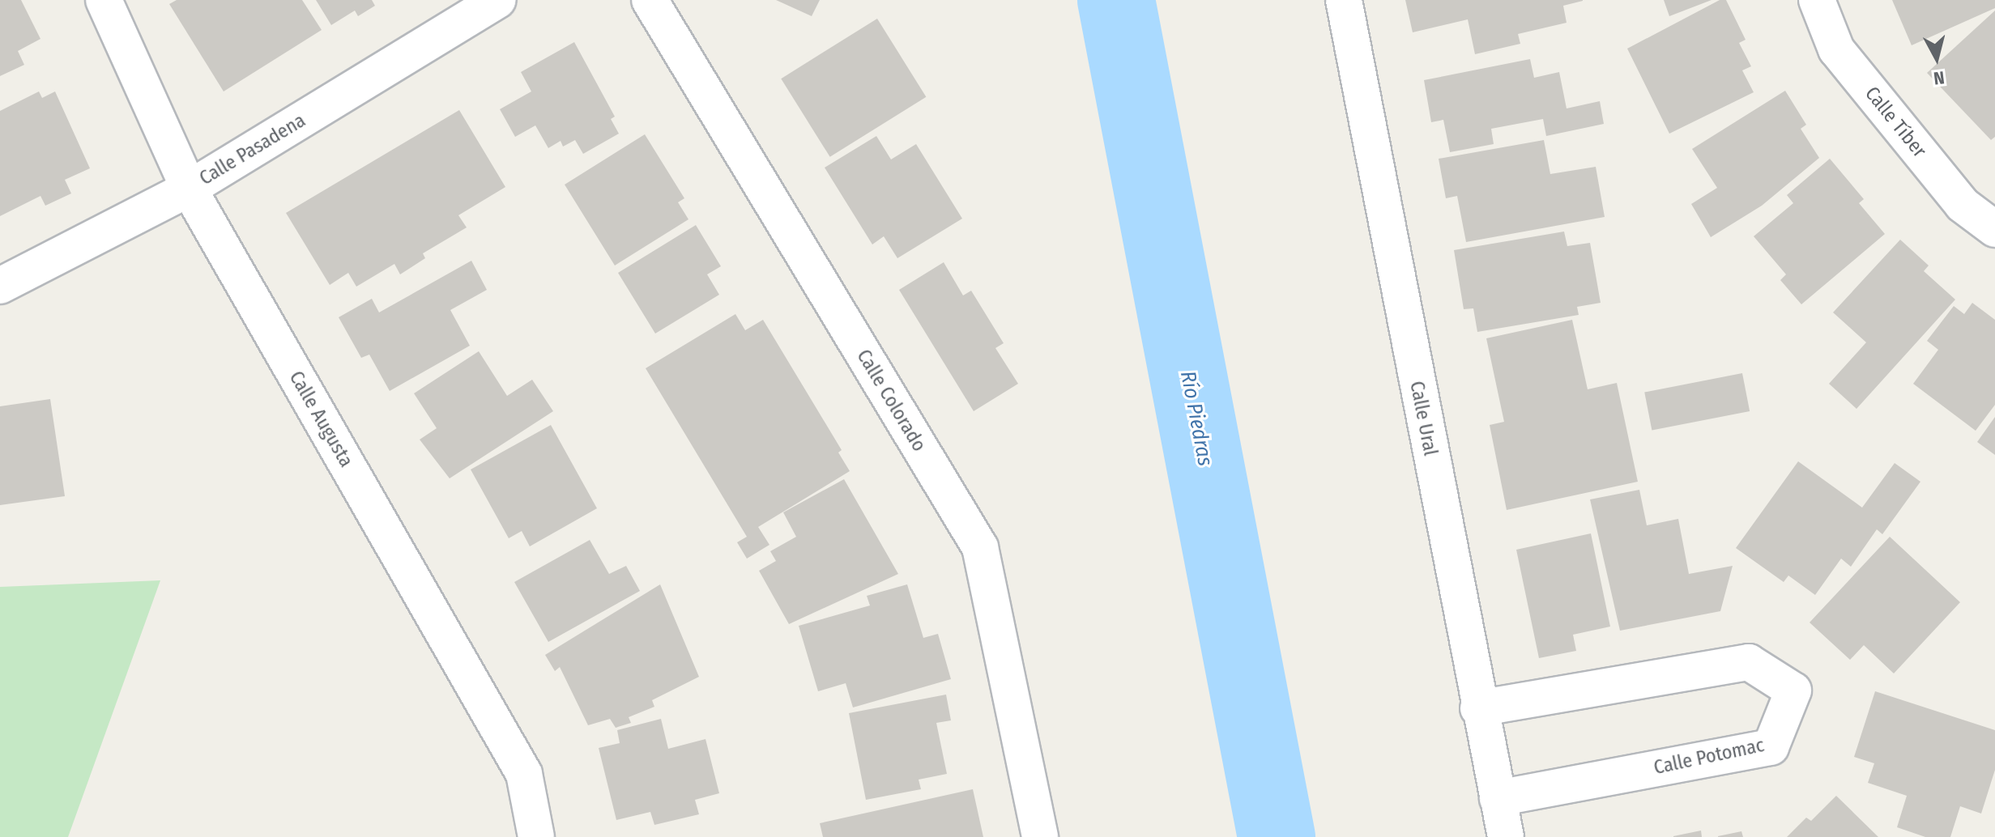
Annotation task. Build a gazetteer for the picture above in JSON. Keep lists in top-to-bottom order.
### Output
{
  "streets": {
    "street": [
      "Calle Tíber",
      "Calle Pasadena",
      "Calle Colorado",
      "Calle Ural",
      "Calle Augusta",
      "Calle Potomac"
    ]
  },
  "crossings": [
    ["Calle Pasadena", "Calle Augusta"],
    ["Calle Ural", "Calle Potomac"]
  ],
  "water": ["Río Piedras"],
  "north": "bottom"
}
